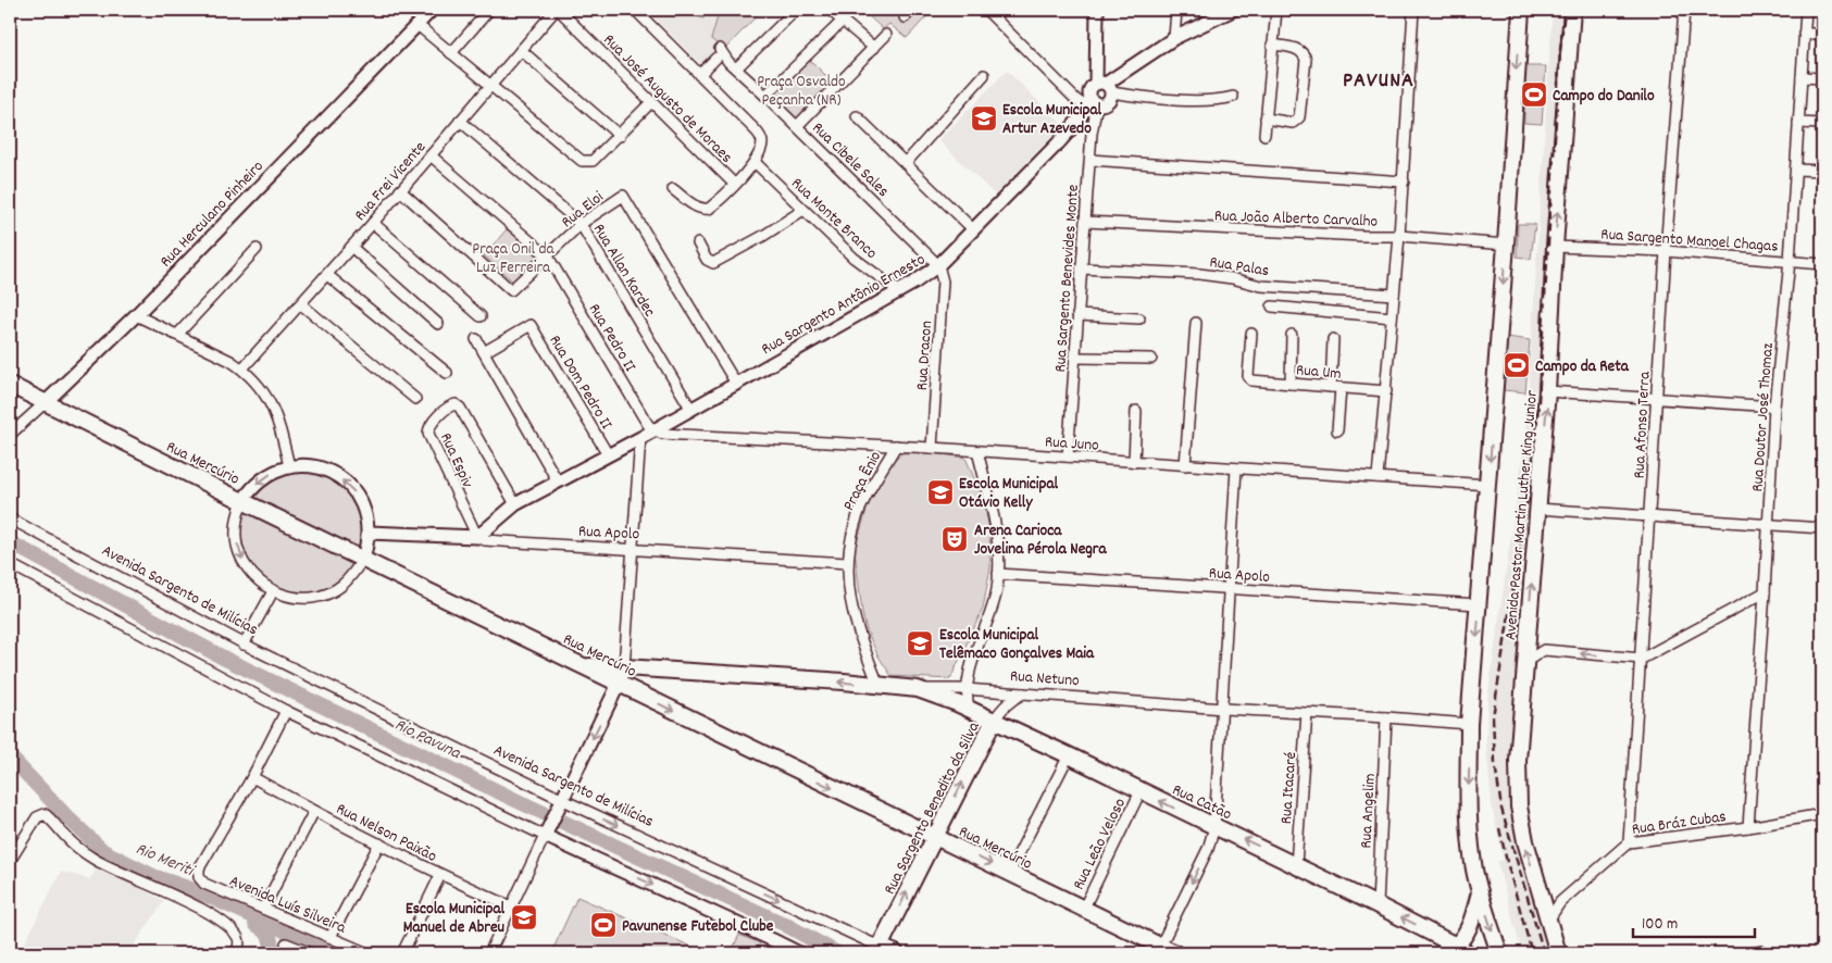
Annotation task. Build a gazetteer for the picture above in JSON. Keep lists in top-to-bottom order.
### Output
{
  "streets": {
    "main road": [
      "Rua Mercúrio",
      "Avenida Pastor Martin Luther King Junior",
      "Avenida Sargento de Milícias",
      "Rua Netuno",
      "Rua Catão",
      "Rua Sargento Benedito da Silva"
    ],
    "street": [
      "Rua José Augusto de Moraes",
      "Rua Cibele Sales",
      "Rua Frei Vicente",
      "Rua Eloi",
      "Rua Herculano Pinheiro",
      "Rua Monte Branco",
      "Rua João Alberto Carvalho",
      "Rua Sargento Manoel Chagas",
      "Rua Palas",
      "Rua Allan Kardec",
      "Rua Sargento Benevides Monte",
      "Rua Sargento Antônio Ernesto",
      "Rua Pedro II",
      "Rua Dracon",
      "Rua Um",
      "Rua Dom Pedro II",
      "Rua Doutor José Thomaz",
      "Rua Afonso Terra",
      "Rua Juno",
      "Rua Espiv",
      "Praça Ênio",
      "Rua Apolo",
      "Rua Itacaré",
      "Rua Angelim",
      "Rua Bráz Cubas",
      "Rua Nelson Paixão",
      "Rua Leão Veloso",
      "Avenida Luís Silveira"
    ]
  },
  "crossings": [
    ["Rua José Augusto de Moraes", "Rua Frei Vicente"],
    ["Rua Cibele Sales", "Rua Sargento Antônio Ernesto"],
    ["Rua Cibele Sales", "Rua Dracon"],
    ["Rua Frei Vicente", "Rua Eloi"],
    ["Rua Frei Vicente", "Rua Allan Kardec"],
    ["Rua Eloi", "Rua Allan Kardec"],
    ["Rua Eloi", "Rua Sargento Antônio Ernesto"],
    ["Rua Eloi", "Rua Pedro II"],
    ["Rua Herculano Pinheiro", "Rua Mercúrio"],
    ["Rua Monte Branco", "Rua Sargento Antônio Ernesto"],
    ["Rua João Alberto Carvalho", "Rua Sargento Benevides Monte"],
    ["Rua João Alberto Carvalho", "Avenida Pastor Martin Luther King Junior"],
    ["Rua Sargento Manoel Chagas", "Rua Doutor José Thomaz"],
    ["Rua Sargento Manoel Chagas", "Rua Afonso Terra"],
    ["Rua Sargento Manoel Chagas", "Avenida Pastor Martin Luther King Junior"],
    ["Rua Palas", "Rua Sargento Benevides Monte"],
    ["Rua Allan Kardec", "Rua Sargento Antônio Ernesto"],
    ["Rua Sargento Benevides Monte", "Rua Sargento Antônio Ernesto"],
    ["Rua Sargento Benevides Monte", "Rua Juno"],
    ["Rua Sargento Antônio Ernesto", "Rua Pedro II"],
    ["Rua Sargento Antônio Ernesto", "Rua Dracon"],
    ["Rua Sargento Antônio Ernesto", "Rua Dom Pedro II"],
    ["Rua Sargento Antônio Ernesto", "Rua Juno"],
    ["Rua Sargento Antônio Ernesto", "Rua Espiv"],
    ["Rua Sargento Antônio Ernesto", "Rua Apolo"],
    ["Rua Pedro II", "Rua Juno"],
    ["Rua Dracon", "Rua Juno"],
    ["Rua Doutor José Thomaz", "Rua Bráz Cubas"],
    ["Rua Afonso Terra", "Rua Bráz Cubas"],
    ["Rua Juno", "Praça Ênio"],
    ["Rua Juno", "Avenida Pastor Martin Luther King Junior"],
    ["Rua Espiv", "Rua Apolo"],
    ["Rua Mercúrio", "Rua Netuno"],
    ["Rua Mercúrio", "Rua Sargento Benedito da Silva"],
    ["Rua Mercúrio", "Rua Leão Veloso"],
    ["Praça Ênio", "Rua Apolo"],
    ["Praça Ênio", "Rua Netuno"],
    ["Avenida Pastor Martin Luther King Junior", "Rua Apolo"],
    ["Avenida Pastor Martin Luther King Junior", "Rua Netuno"],
    ["Avenida Pastor Martin Luther King Junior", "Rua Bráz Cubas"],
    ["Avenida Sargento de Milícias", "Rua Sargento Benedito da Silva"],
    ["Rua Netuno", "Rua Itacaré"],
    ["Rua Netuno", "Rua Catão"],
    ["Rua Netuno", "Rua Sargento Benedito da Silva"],
    ["Rua Netuno", "Rua Angelim"],
    ["Rua Itacaré", "Rua Catão"],
    ["Rua Catão", "Rua Sargento Benedito da Silva"],
    ["Rua Catão", "Rua Angelim"],
    ["Rua Catão", "Rua Leão Veloso"],
    ["Rua Nelson Paixão", "Avenida Luís Silveira"]
  ],
  "one_way": ["Rua Catão"],
  "districts": ["PAVUNA"],
  "water": ["Rio Pavuna", "Rio Meriti"],
  "parks": ["Praça Osvaldo Peçanha (NR)", "Praça Onil da Luz Ferreira"],
  "places": {
    "sports": ["Campo do Danilo", "Campo da Reta", "Pavunense Futebol Clube"],
    "school or university": [
      "Escola Municipal Artur Azevedo",
      "Escola Municipal Otávio Kelly",
      "Escola Municipal Telêmaco Gonçalves Maia",
      "Escola Municipal Manuel de Abreu"
    ],
    "theatre": ["Arena Carioca Jovelina Pérola Negra"]
  },
  "scale_bar": "100 m"
}
